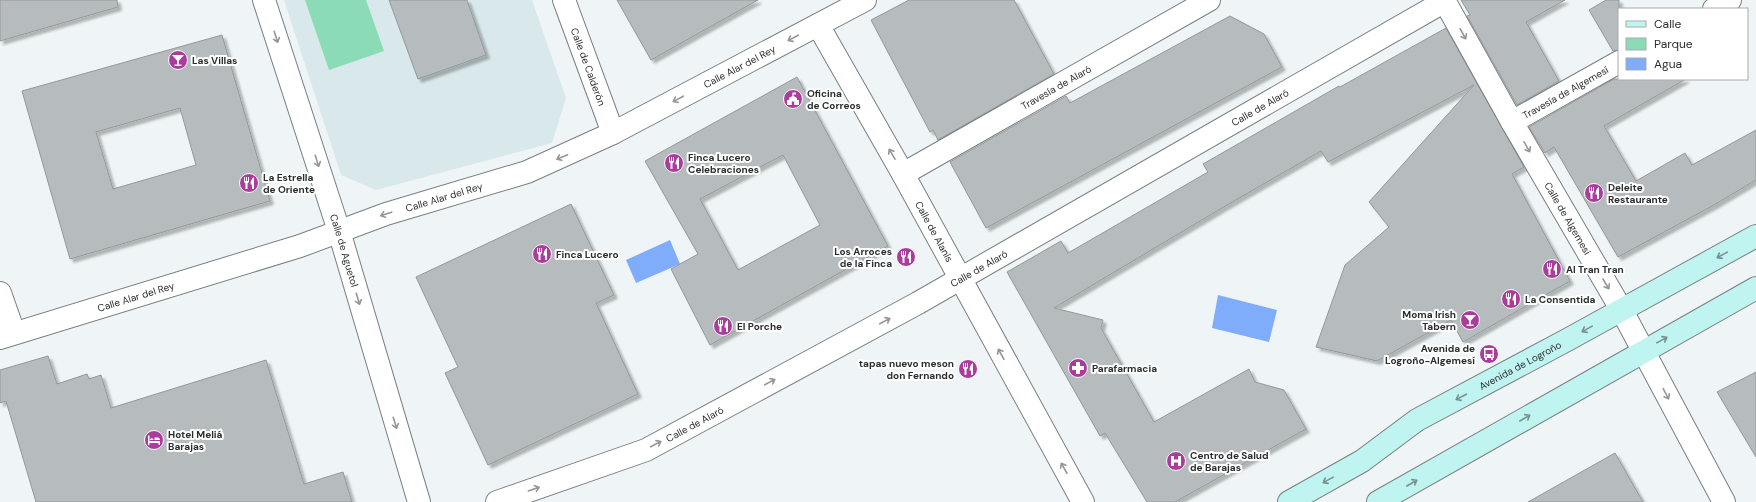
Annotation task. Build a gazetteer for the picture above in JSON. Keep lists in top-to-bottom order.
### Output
{
  "streets": {
    "main road": ["Avenida de Logroño"],
    "street": [
      "Calle de Calderón",
      "Calle Alar del Rey",
      "Travesía de Alaró",
      "Travesía de Algemesí",
      "Calle de Alaró",
      "Calle de Algemesí",
      "Calle de Alanís",
      "Calle de Aguetol"
    ]
  },
  "crossings": [
    ["Calle de Calderón", "Calle Alar del Rey"],
    ["Calle Alar del Rey", "Calle de Alanís"],
    ["Calle Alar del Rey", "Calle de Aguetol"],
    ["Travesía de Alaró", "Calle de Alanís"],
    ["Travesía de Algemesí", "Calle de Algemesí"],
    ["Calle de Alaró", "Calle de Algemesí"],
    ["Calle de Alaró", "Calle de Alanís"],
    ["Calle de Algemesí", "Avenida de Logroño"]
  ],
  "one_way": [
    "Calle Alar del Rey",
    "Calle de Alaró",
    "Calle de Algemesí",
    "Calle de Alanís",
    "Calle de Aguetol"
  ],
  "places": {
    "bar": ["Las Villas", "Moma Irish Tabern"],
    "public building": ["Oficina de Correos"],
    "restaurant": [
      "Finca Lucero Celebraciones",
      "La Estrella de Oriente",
      "Deleite Restaurante",
      "Finca Lucero",
      "Los Arroces de la Finca",
      "Al Tran Tran",
      "La Consentida",
      "El Porche",
      "tapas nuevo meson don Fernando"
    ],
    "bus stop": ["Avenida de Logroño-Algemesí"],
    "pharmacy": ["Parafarmacia"],
    "hotel": ["Hotel Meliá Barajas"],
    "hospital": ["Centro de Salud de Barajas"]
  },
  "legend": ["Calle", "Parque", "Agua"]
}
